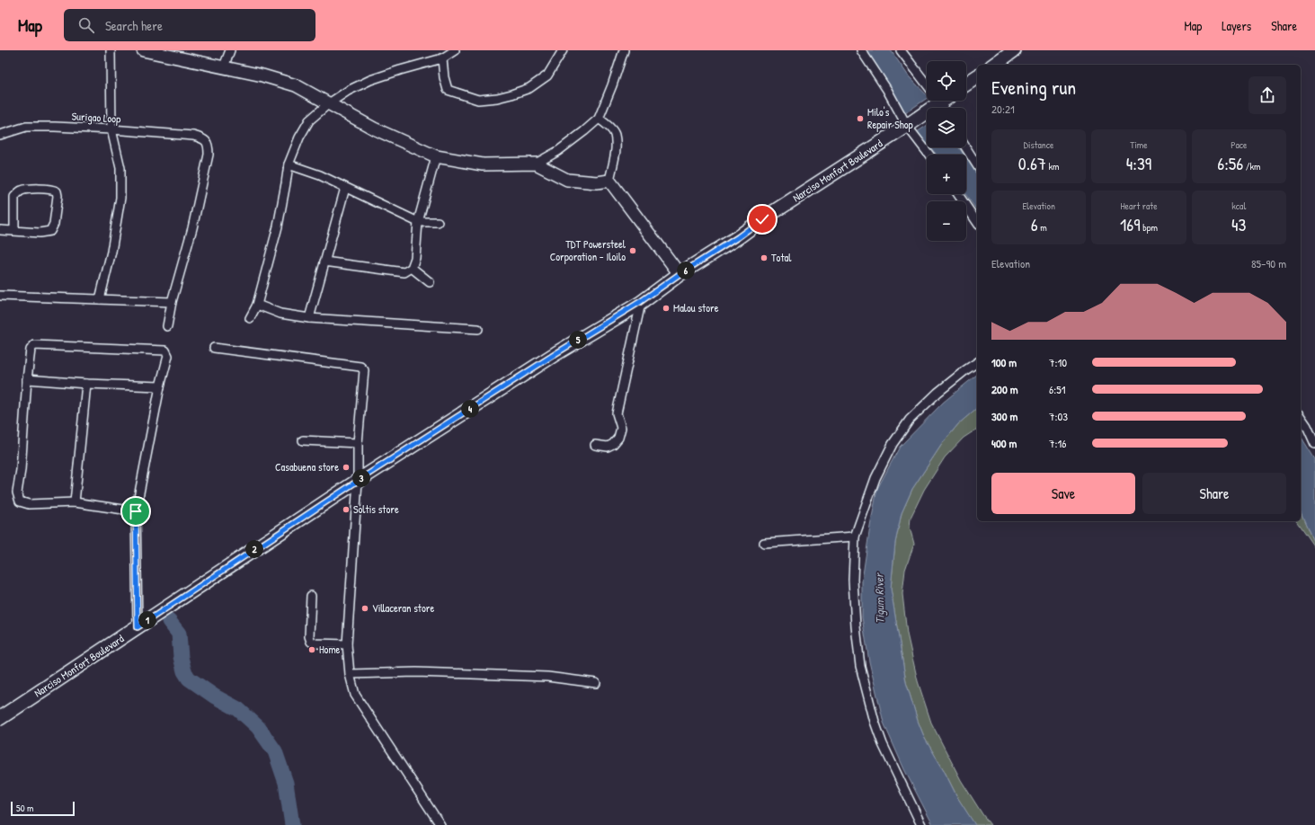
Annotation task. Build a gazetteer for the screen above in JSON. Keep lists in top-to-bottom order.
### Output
{
  "streets": {
    "main road": ["Narciso Monfort Boulevard"],
    "street": ["Surigao Loop"]
  },
  "water": ["Tigum River"],
  "places": [
    "Milo's Repair Shop",
    "TDT Powersteel Corporation - Iloilo",
    "Total",
    "Malou store",
    "Casabuena store",
    "Soltis store",
    "Villaceran store",
    "Home"
  ],
  "scale_bar": "50 m",
  "page": {
    "header": "Map",
    "search": "Search here",
    "nav": ["Map", "Layers", "Share"],
    "map_buttons": ["+", "−"],
    "heading": ["Evening run", "20:21"],
    "stats": [
      ["Distance", "0.67 km"],
      ["Time", "4:39"],
      ["Pace", "6:56 /km"],
      ["Elevation", "6 m"],
      ["Heart rate", "169 bpm"],
      ["kcal", "43"]
    ],
    "chart": ["Elevation", "85–90 m"],
    "pins": [
      "6",
      "5",
      "4",
      "3",
      "2",
      "1"
    ],
    "list": [
      {
        "name": "100 m",
        "note": "7:10"
      },
      {
        "name": "200 m",
        "note": "6:51"
      },
      {
        "name": "300 m",
        "note": "7:03"
      },
      {
        "name": "400 m",
        "note": "7:16"
      }
    ],
    "buttons": ["Save", "Share"],
    "scale": "50 m"
  }
}
